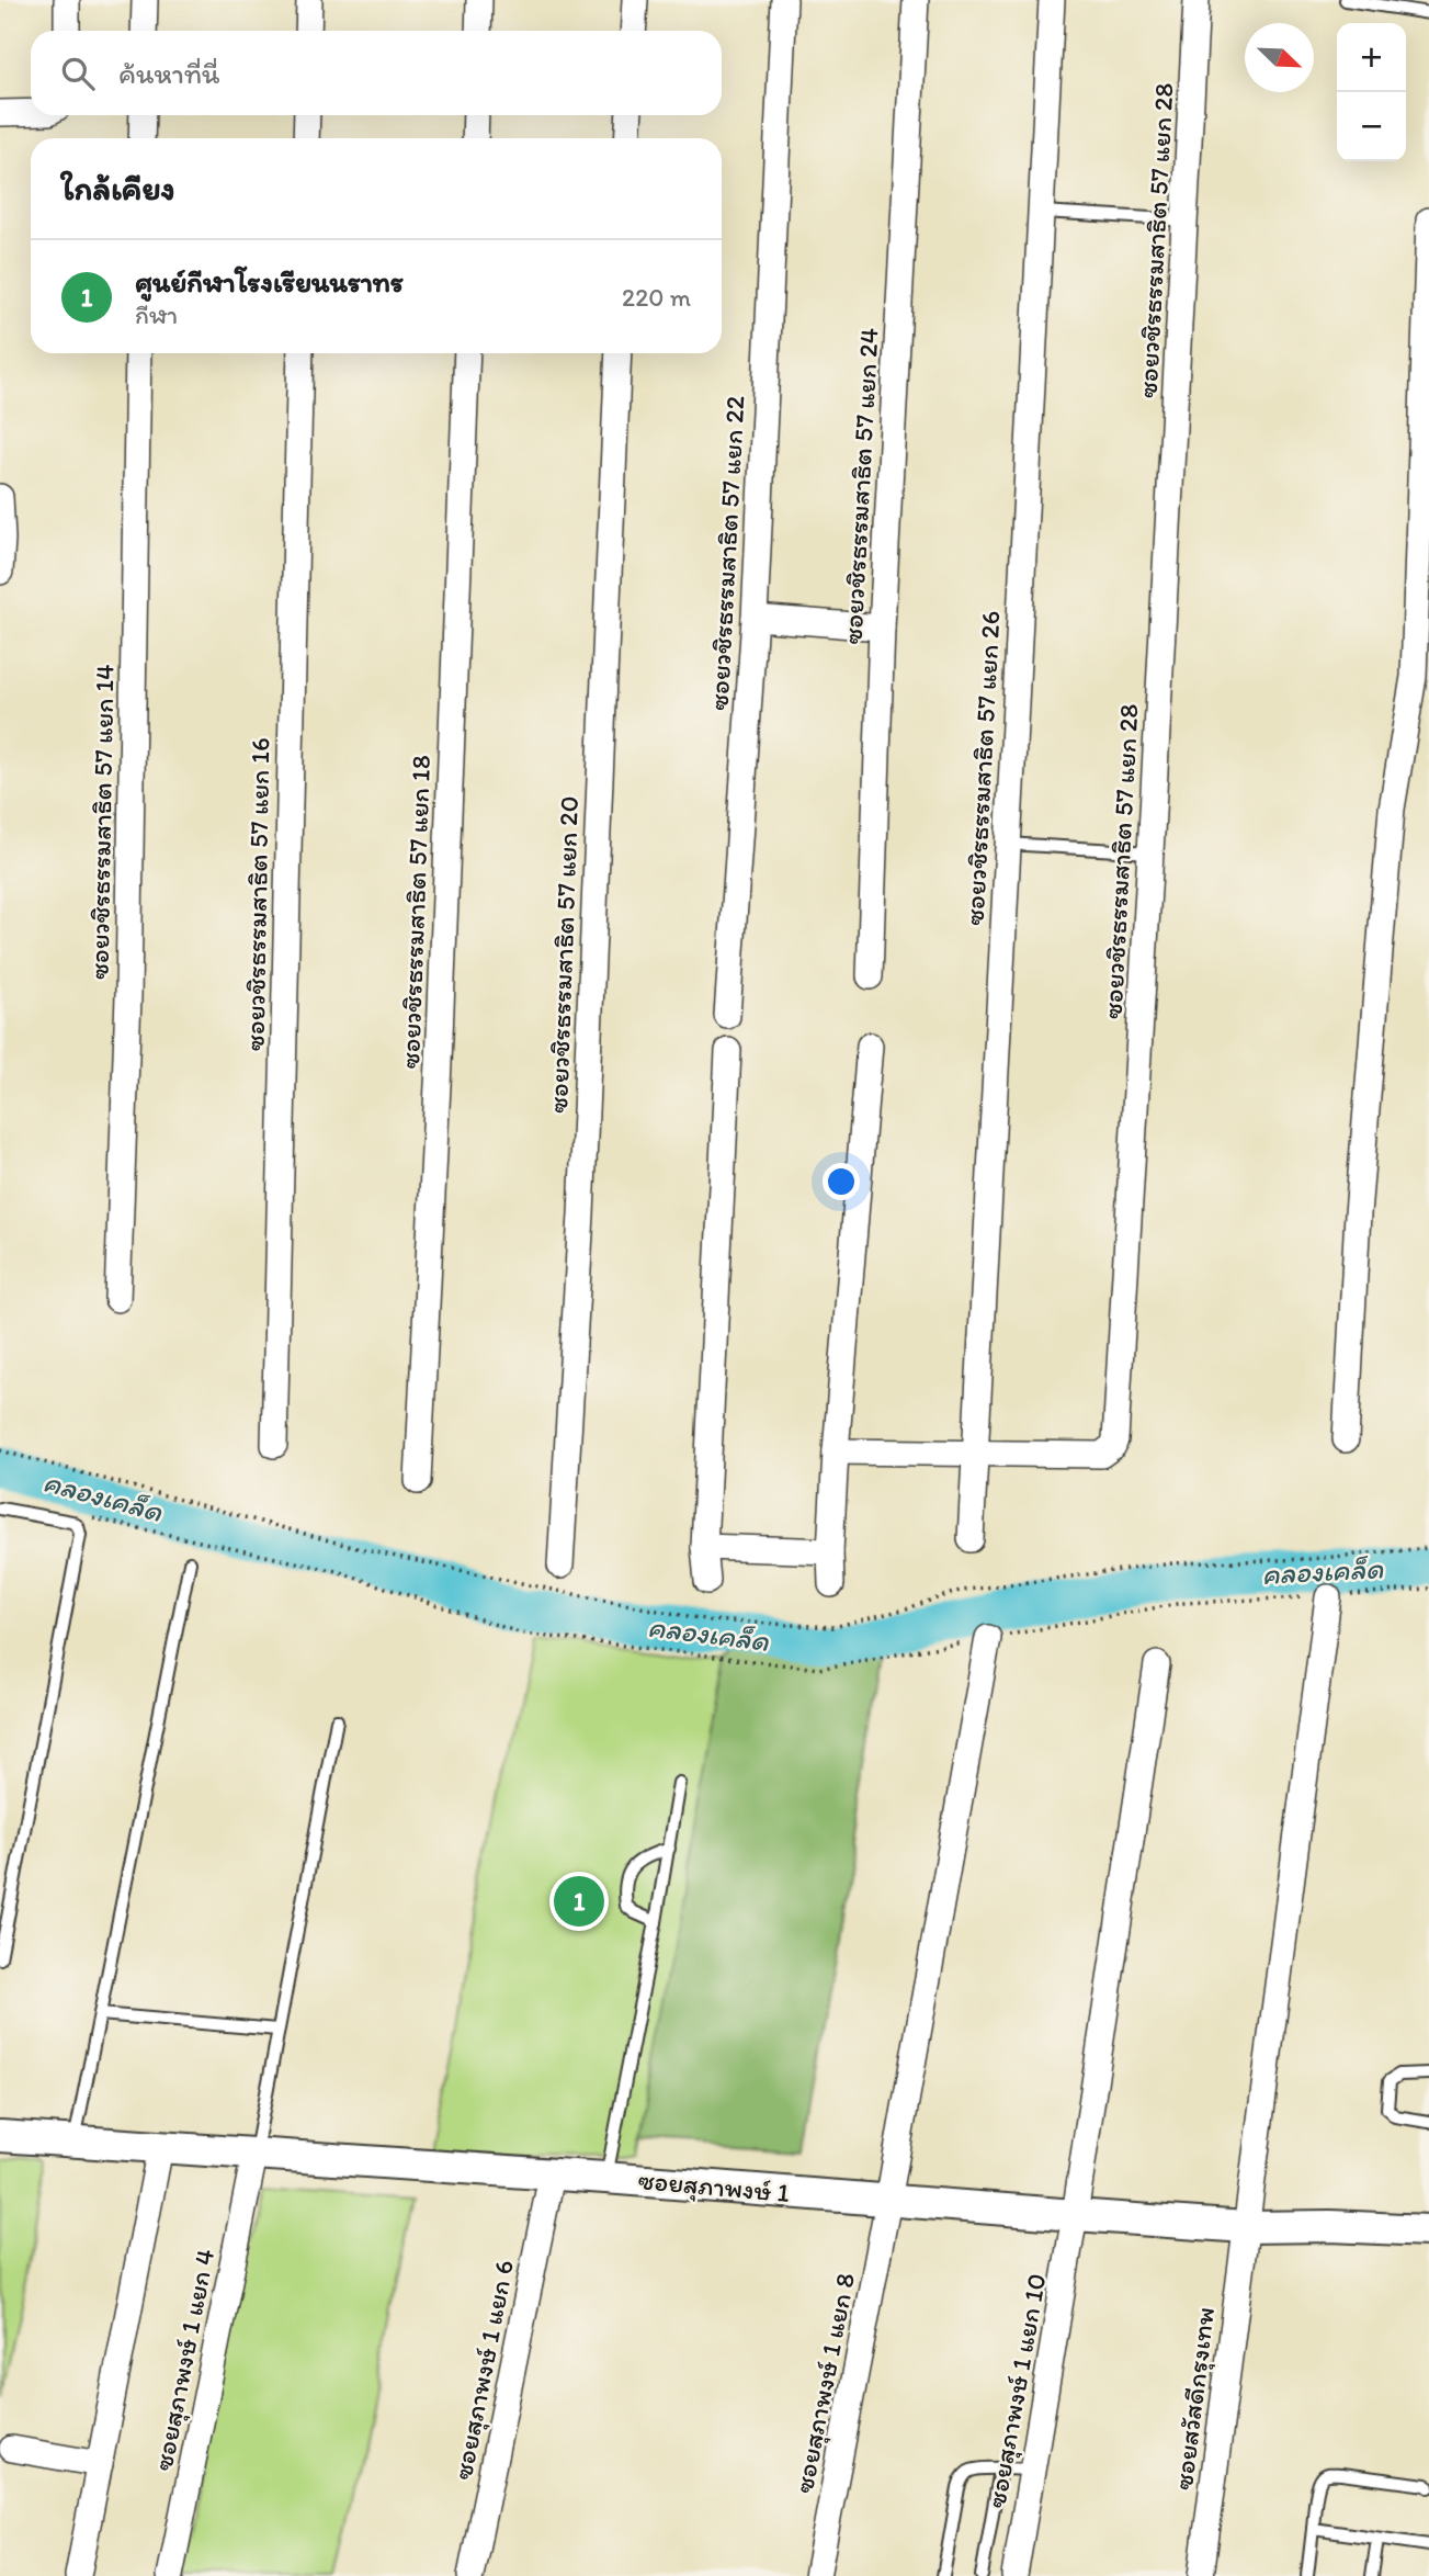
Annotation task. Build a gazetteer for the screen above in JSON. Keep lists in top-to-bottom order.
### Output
{
  "streets": {
    "street": [
      "ซอยวชิรธรรมสาธิต 57 แยก 28",
      "ซอยวชิรธรรมสาธิต 57 แยก 24",
      "ซอยวชิรธรรมสาธิต 57 แยก 22",
      "ซอยวชิรธรรมสาธิต 57 แยก 26",
      "ซอยวชิรธรรมสาธิต 57 แยก 14",
      "ซอยวชิรธรรมสาธิต 57 แยก 16",
      "ซอยวชิรธรรมสาธิต 57 แยก 18",
      "ซอยวชิรธรรมสาธิต 57 แยก 20",
      "ซอยสุภาพงษ์ 1",
      "ซอยสุภาพงษ์ 1 แยก 4",
      "ซอยสุภาพงษ์ 1 แยก 6",
      "ซอยสุภาพงษ์ 1 แยก 8",
      "ซอยสุภาพงษ์ 1 แยก 10",
      "ซอยสวัสดีกรุงเทพ"
    ]
  },
  "crossings": [
    ["ซอยวชิรธรรมสาธิต 57 แยก 28", "ซอยวชิรธรรมสาธิต 57 แยก 26"],
    ["ซอยสุภาพงษ์ 1", "ซอยสุภาพงษ์ 1 แยก 4"],
    ["ซอยสุภาพงษ์ 1", "ซอยสุภาพงษ์ 1 แยก 6"],
    ["ซอยสุภาพงษ์ 1", "ซอยสุภาพงษ์ 1 แยก 8"],
    ["ซอยสุภาพงษ์ 1", "ซอยสุภาพงษ์ 1 แยก 10"],
    ["ซอยสุภาพงษ์ 1", "ซอยสวัสดีกรุงเทพ"]
  ],
  "water": ["คลองเคล็ด"],
  "north": "bottom right",
  "page": {
    "map_buttons": ["+", "−"],
    "search": "ค้นหาที่นี่",
    "heading": "ใกล้เคียง",
    "list": [
      {
        "mark": "1",
        "name": "ศูนย์กีฬาโรงเรียนนราทร",
        "note": "กีฬา",
        "value": "220 m"
      }
    ],
    "pins": "1"
  }
}
